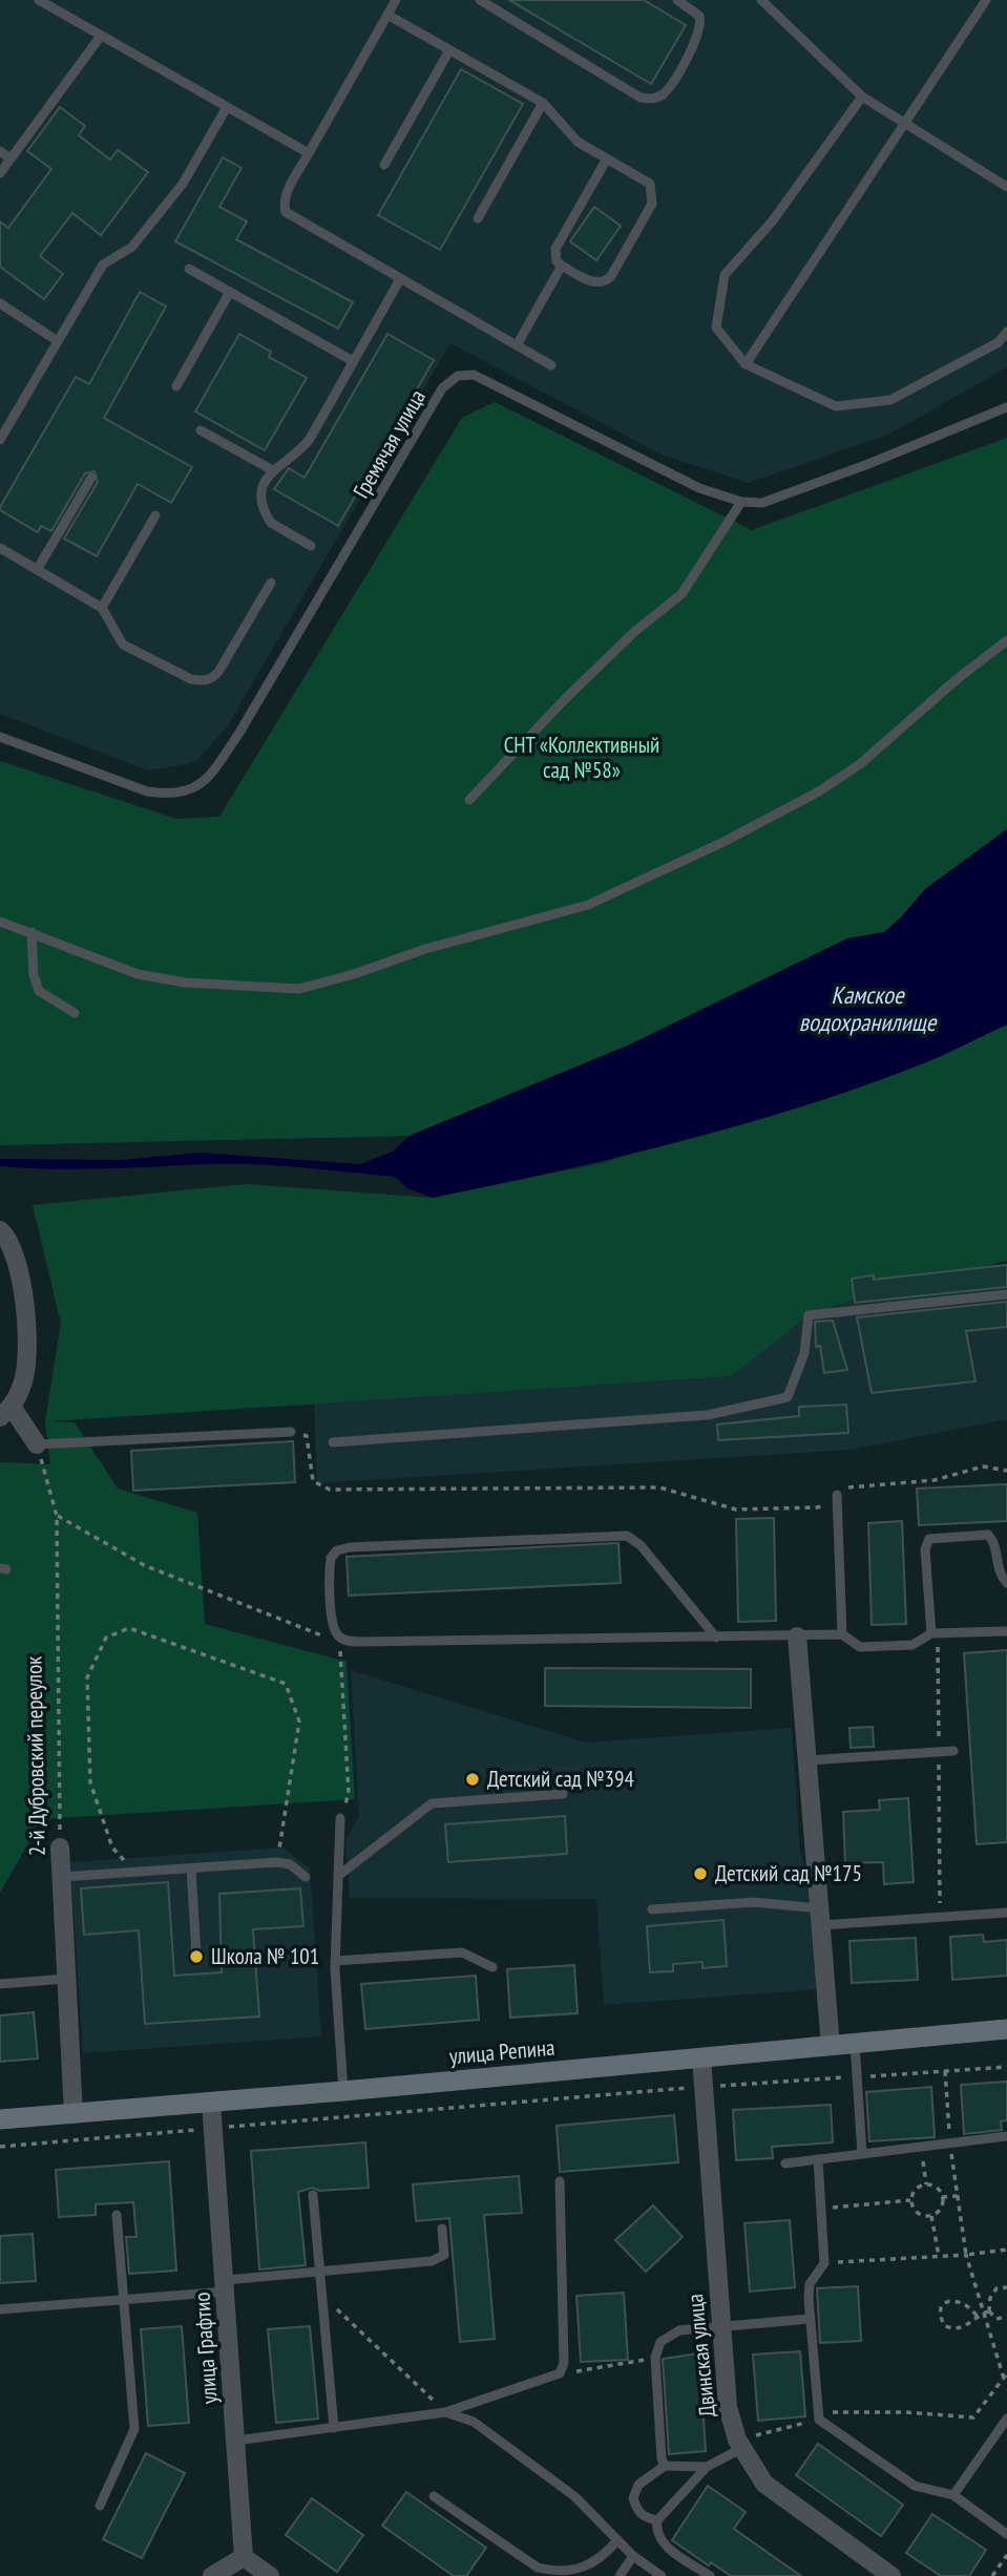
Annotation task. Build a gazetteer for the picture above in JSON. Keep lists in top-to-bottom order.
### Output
{
  "streets": {
    "main road": ["улица Репина"],
    "street": ["2-й Дубровский переулок", "улица Графтио", "Двинская улица"],
    "lane": ["Гремячая улица"]
  },
  "crossings": [
    ["2-й Дубровский переулок", "улица Репина"],
    ["улица Репина", "улица Графтио"],
    ["улица Репина", "Двинская улица"]
  ],
  "water": ["Камское водохранилище"],
  "parks": ["СНТ «Коллективный сад №58»"],
  "places": ["Детский сад №394", "Детский сад №175", "Школа № 101"]
}
